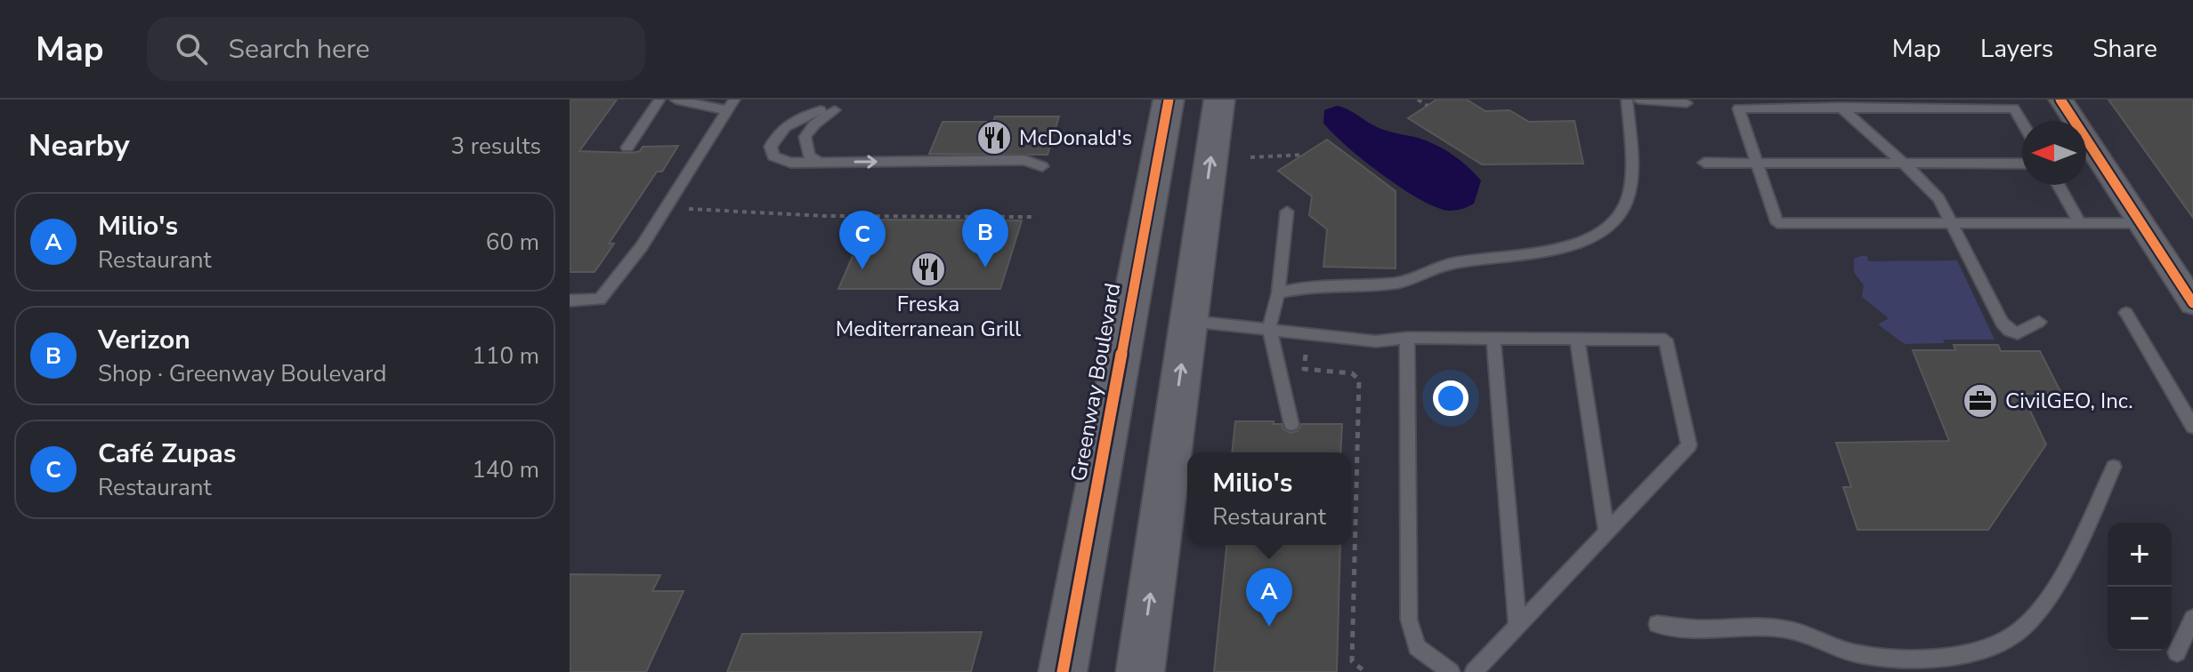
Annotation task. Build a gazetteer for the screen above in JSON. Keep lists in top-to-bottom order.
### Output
{
  "streets": {
    "street": ["Greenway Boulevard"]
  },
  "places": {
    "restaurant": ["McDonald's", "Freska Mediterranean Grill"],
    "office": ["CivilGEO, Inc."]
  },
  "north": "left",
  "page": {
    "header": "Map",
    "search": "Search here",
    "nav": ["Map", "Layers", "Share"],
    "heading": ["Nearby", "3 results"],
    "list": [
      {
        "mark": "A",
        "name": "Milio's",
        "note": "Restaurant",
        "value": "60 m"
      },
      {
        "mark": "B",
        "name": "Verizon",
        "note": "Shop · Greenway Boulevard",
        "value": "110 m"
      },
      {
        "mark": "C",
        "name": "Café Zupas",
        "note": "Restaurant",
        "value": "140 m"
      }
    ],
    "pins": ["B", "C", "A"],
    "popup": ["Milio's", "Restaurant"],
    "map_buttons": ["+", "−"]
  }
}
